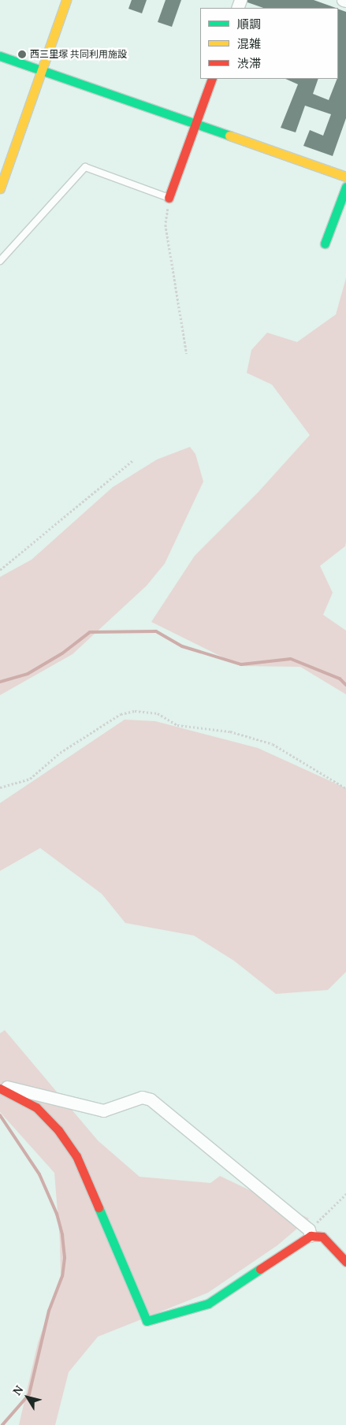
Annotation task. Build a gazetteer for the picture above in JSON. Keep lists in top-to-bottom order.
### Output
{
  "places": ["西三里塚 共同利用施設"],
  "legend": ["順調", "混雑", "渋滞"],
  "north": "top left"
}
